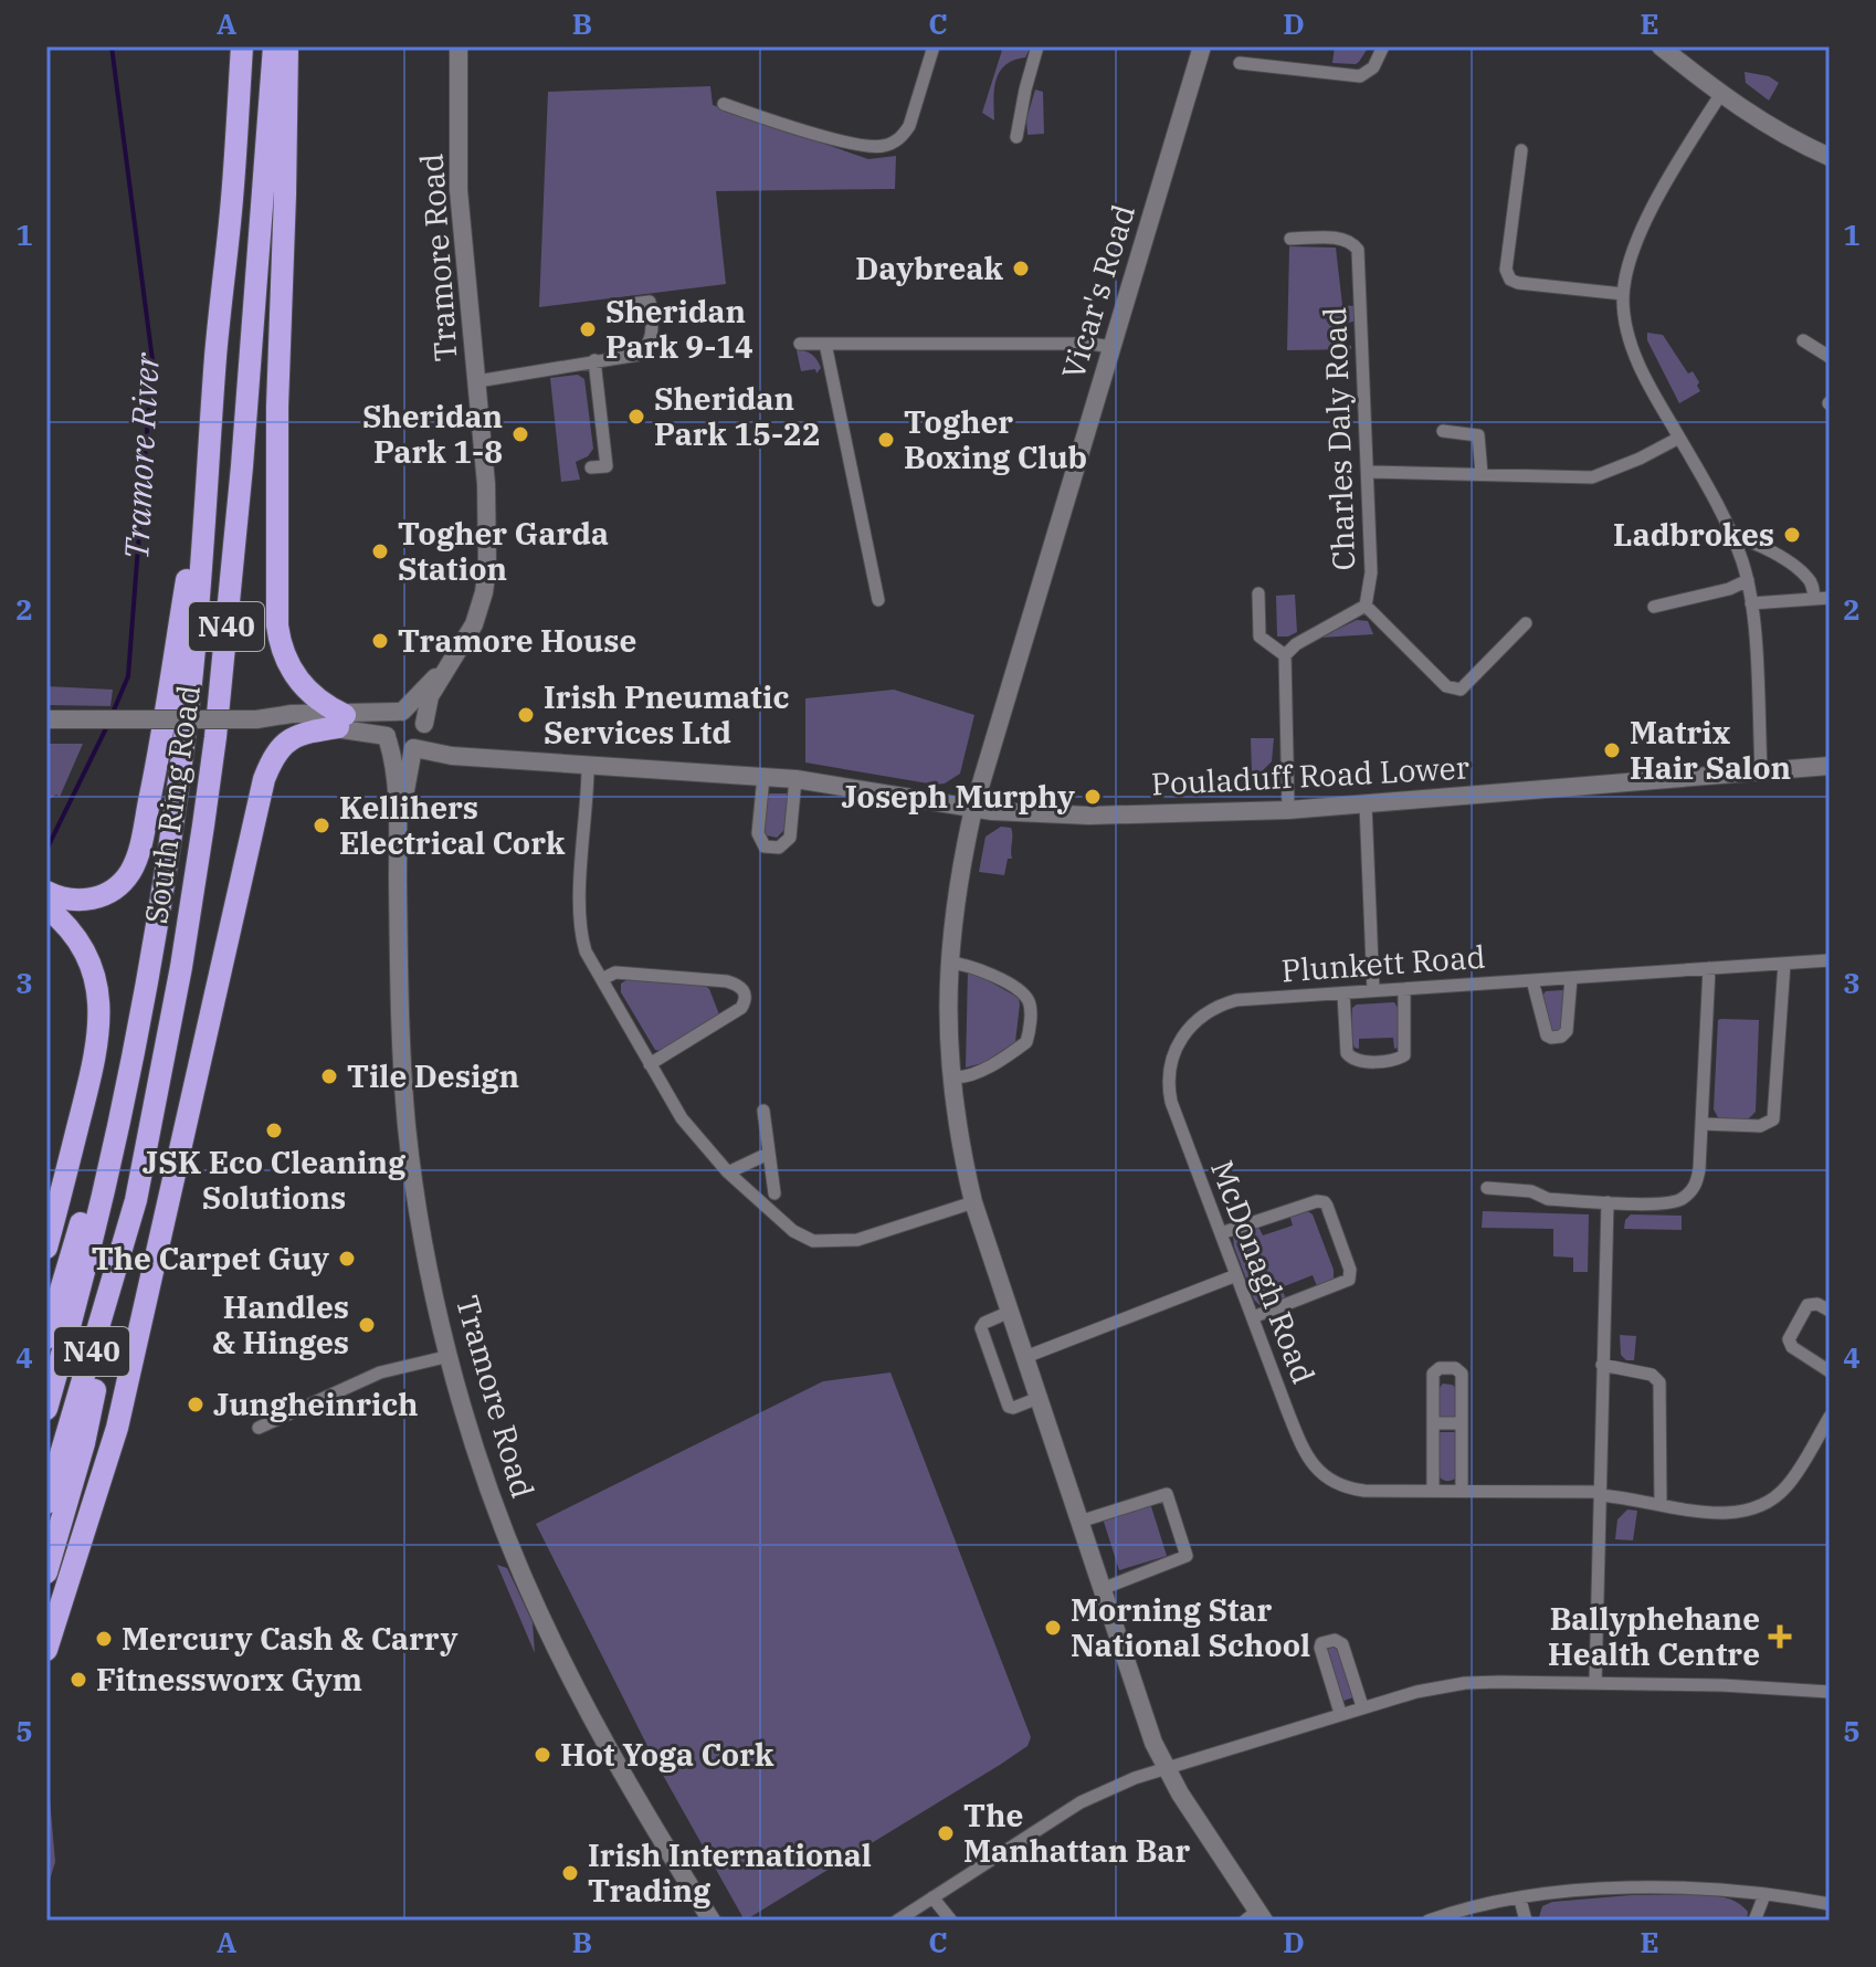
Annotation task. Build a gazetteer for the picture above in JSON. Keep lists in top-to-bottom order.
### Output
{
  "streets": {
    "highway": ["N40", "South Ring Road"],
    "street": [
      "Tramore Road",
      "Vicar's Road",
      "Charles Daly Road",
      "Pouladuff Road Lower",
      "Plunkett Road",
      "McDonagh Road"
    ]
  },
  "crossings": [
    ["Tramore Road", "Pouladuff Road Lower"],
    ["Vicar's Road", "Pouladuff Road Lower"],
    ["Plunkett Road", "McDonagh Road"]
  ],
  "water": ["Tramore River"],
  "places": {
    "other": [
      "Daybreak",
      "Sheridan Park 9-14",
      "Sheridan Park 15-22",
      "Sheridan Park 1-8",
      "Togher Boxing Club",
      "Ladbrokes",
      "Togher Garda Station",
      "Tramore House",
      "Irish Pneumatic Services Ltd",
      "Matrix Hair Salon",
      "Joseph Murphy",
      "Kellihers Electrical Cork",
      "Tile Design",
      "JSK Eco Cleaning Solutions",
      "The Carpet Guy",
      "Handles & Hinges",
      "Jungheinrich",
      "Morning Star National School",
      "Mercury Cash & Carry",
      "Fitnessworx Gym",
      "Hot Yoga Cork",
      "The Manhattan Bar",
      "Irish International Trading"
    ],
    "health": ["Ballyphehane Health Centre"]
  },
  "grid": {
    "columns": [
      "A",
      "B",
      "C",
      "D",
      "E"
    ],
    "rows": [
      "1",
      "2",
      "3",
      "4",
      "5"
    ]
  }
}
